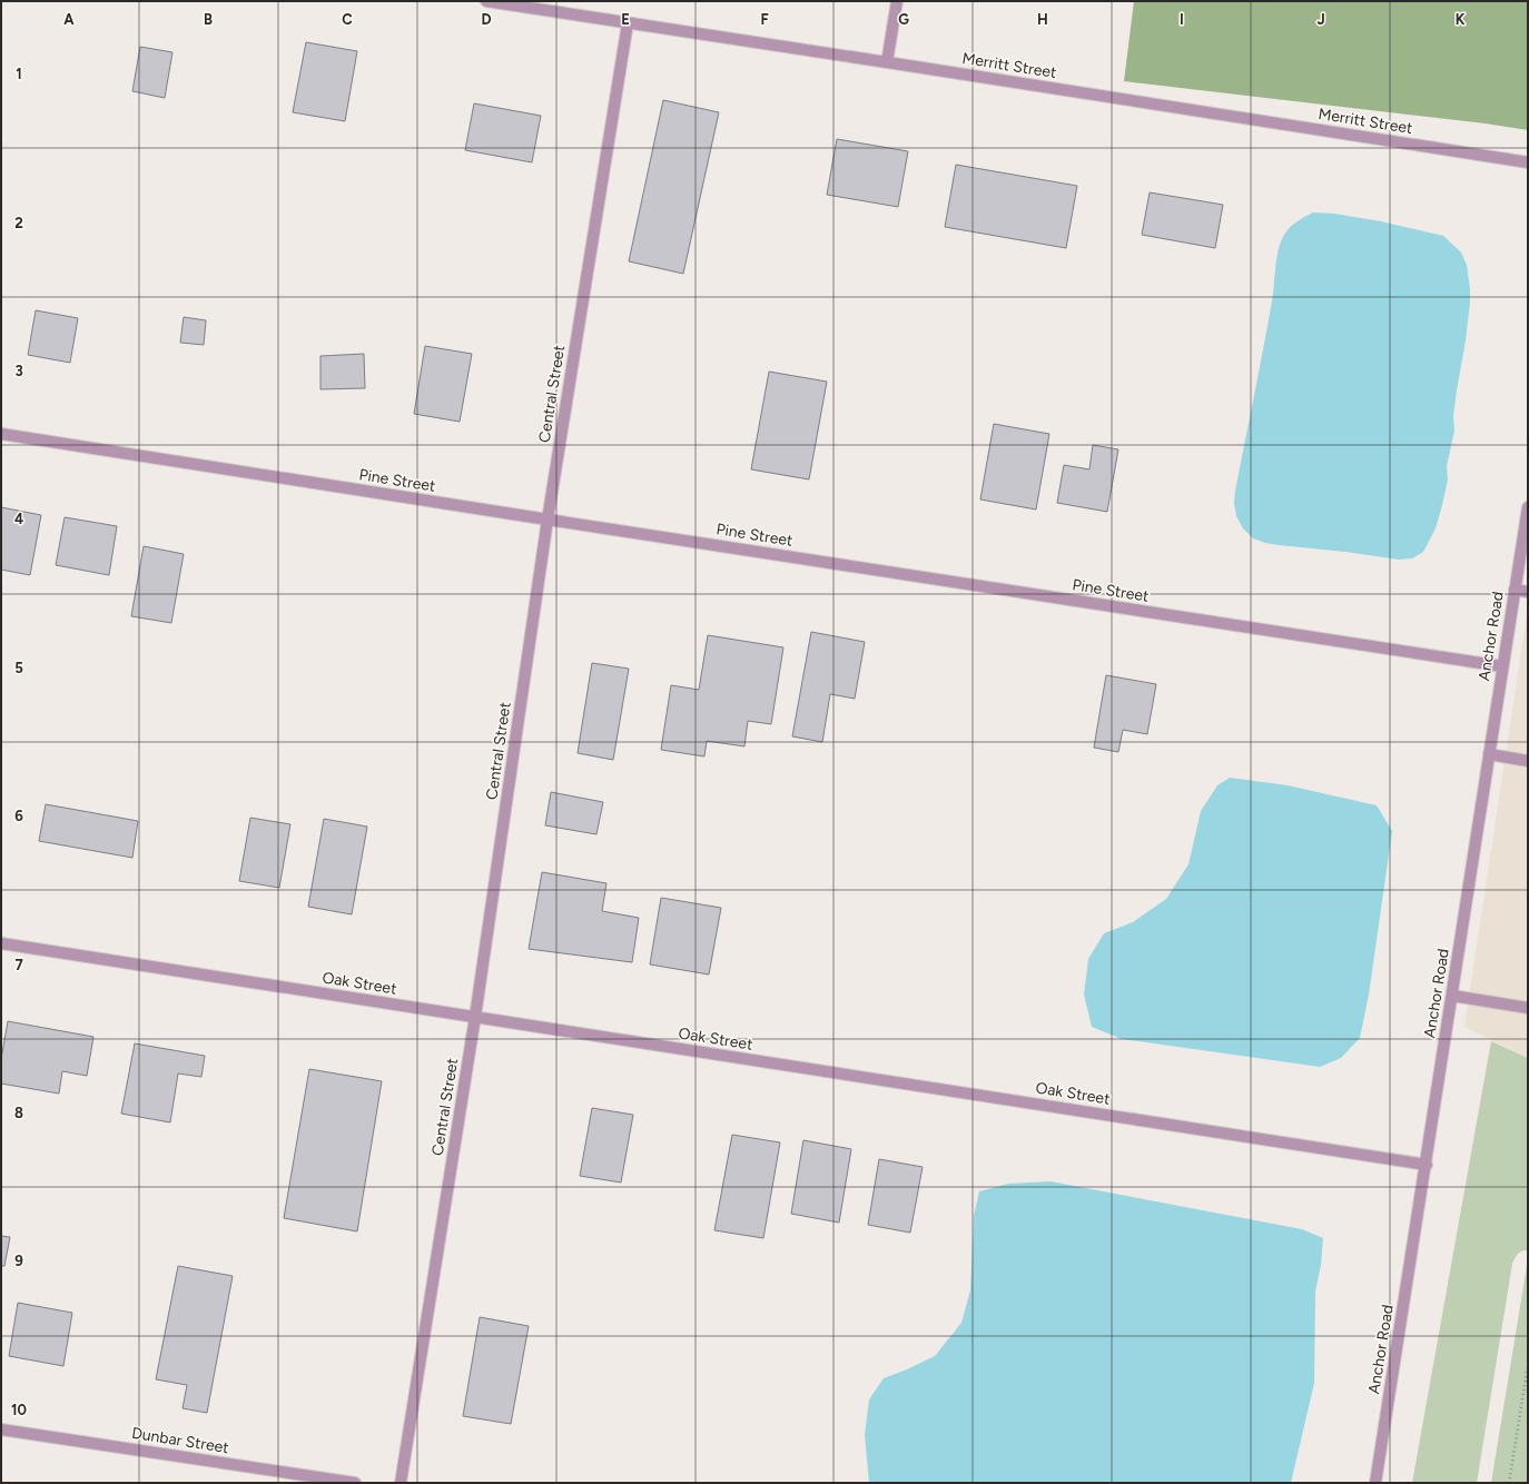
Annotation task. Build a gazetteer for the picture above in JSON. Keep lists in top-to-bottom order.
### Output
{
  "streets": {
    "street": [
      "Merritt Street",
      "Central Street",
      "Pine Street",
      "Anchor Road",
      "Oak Street",
      "Dunbar Street"
    ]
  },
  "crossings": [
    ["Merritt Street", "Central Street"],
    ["Central Street", "Pine Street"],
    ["Central Street", "Oak Street"],
    ["Pine Street", "Anchor Road"],
    ["Anchor Road", "Oak Street"]
  ],
  "grid": {
    "columns": [
      "A",
      "B",
      "C",
      "D",
      "E",
      "F",
      "G",
      "H",
      "I",
      "J",
      "K"
    ],
    "rows": [
      "1",
      "2",
      "3",
      "4",
      "5",
      "6",
      "7",
      "8",
      "9",
      "10"
    ]
  }
}
